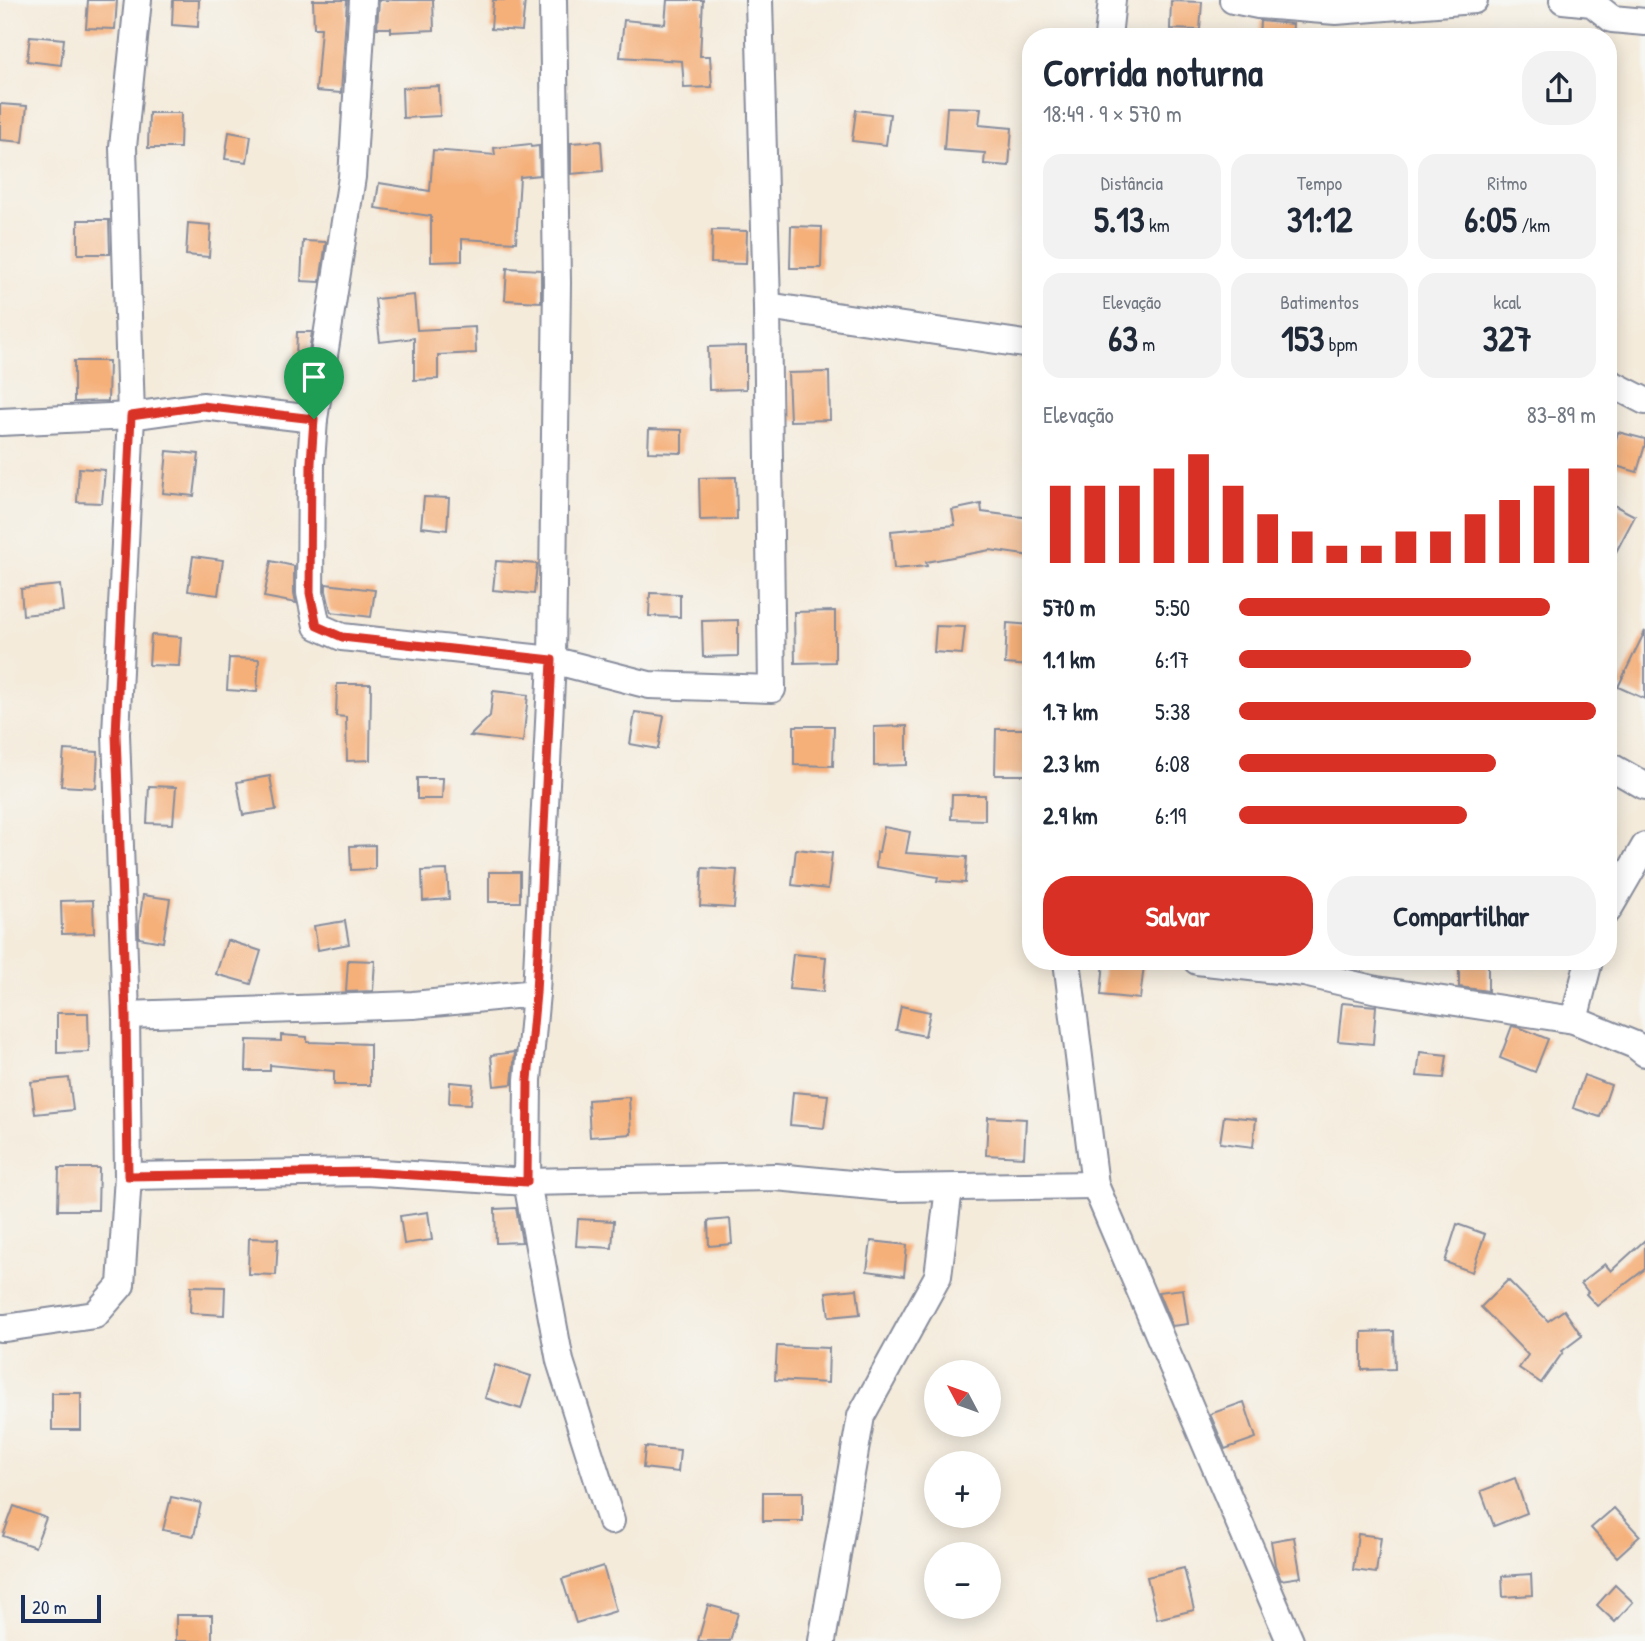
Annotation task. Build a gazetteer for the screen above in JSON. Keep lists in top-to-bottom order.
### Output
{
  "scale_bar": "20 m",
  "north": "top left",
  "page": {
    "heading": ["Corrida noturna", "18:49 · 9 × 570 m"],
    "stats": [
      ["Distância", "5.13 km"],
      ["Tempo", "31:12"],
      ["Ritmo", "6:05 /km"],
      ["Elevação", "63 m"],
      ["Batimentos", "153 bpm"],
      ["kcal", "327"]
    ],
    "chart": ["Elevação", "83–89 m"],
    "list": [
      {
        "name": "570 m",
        "note": "5:50"
      },
      {
        "name": "1.1 km",
        "note": "6:17"
      },
      {
        "name": "1.7 km",
        "note": "5:38"
      },
      {
        "name": "2.3 km",
        "note": "6:08"
      },
      {
        "name": "2.9 km",
        "note": "6:19"
      }
    ],
    "buttons": ["Salvar", "Compartilhar"],
    "map_buttons": ["+", "−"],
    "scale": "20 m"
  }
}
